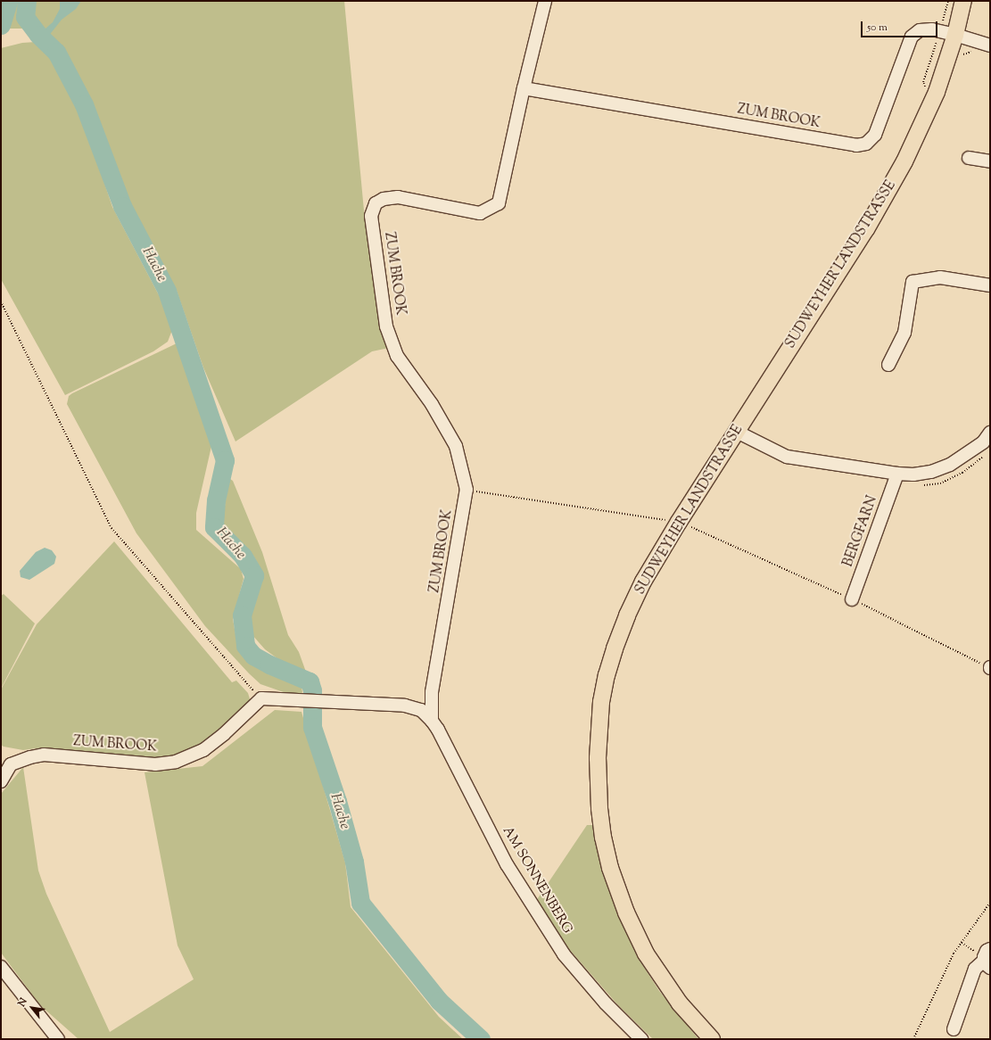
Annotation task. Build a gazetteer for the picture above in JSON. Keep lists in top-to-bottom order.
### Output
{
  "streets": {
    "main road": ["SUDWEYHER LANDSTRASSE"],
    "street": ["ZUM BROOK", "BERGFARN", "AM SONNENBERG"]
  },
  "crossings": [
    ["ZUM BROOK", "SUDWEYHER LANDSTRASSE"],
    ["ZUM BROOK", "AM SONNENBERG"]
  ],
  "water": ["Hache"],
  "scale_bar": "50 m",
  "north": "top left"
}
